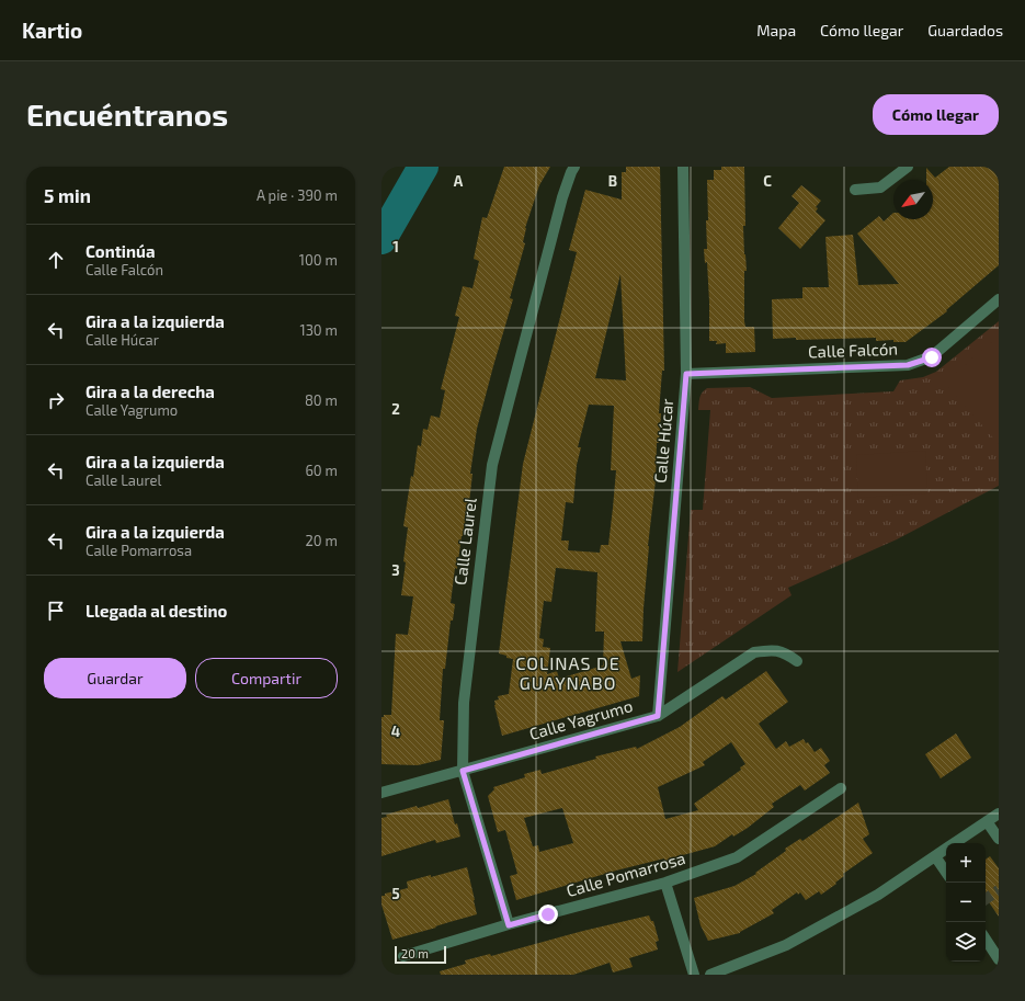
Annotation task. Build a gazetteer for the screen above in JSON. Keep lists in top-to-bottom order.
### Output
{
  "streets": {
    "street": [
      "Calle Falcón",
      "Calle Húcar",
      "Calle Laurel",
      "Calle Yagrumo",
      "Calle Pomarrosa"
    ]
  },
  "crossings": [
    ["Calle Falcón", "Calle Húcar"],
    ["Calle Húcar", "Calle Yagrumo"],
    ["Calle Laurel", "Calle Yagrumo"],
    ["Calle Laurel", "Calle Pomarrosa"]
  ],
  "districts": ["COLINAS DE GUAYNABO"],
  "scale_bar": "20 m",
  "north": "bottom left",
  "page": {
    "header": "Kartio",
    "nav": ["Mapa", "Cómo llegar", "Guardados"],
    "buttons": [
      "Cómo llegar",
      ["Guardar", "Compartir"]
    ],
    "title": "Encuéntranos",
    "heading": ["5 min", "A pie · 390 m"],
    "list": [
      ["Continúa", "Calle Falcón", "100 m"],
      ["Gira a la izquierda", "Calle Húcar", "130 m"],
      ["Gira a la derecha", "Calle Yagrumo", "80 m"],
      ["Gira a la izquierda", "Calle Laurel", "60 m"],
      ["Gira a la izquierda", "Calle Pomarrosa", "20 m"],
      "Llegada al destino"
    ],
    "map_buttons": ["+", "−"],
    "scale": "20 m"
  },
  "grid": {
    "columns": ["A", "B", "C"],
    "rows": [
      "1",
      "2",
      "3",
      "4",
      "5"
    ]
  }
}
